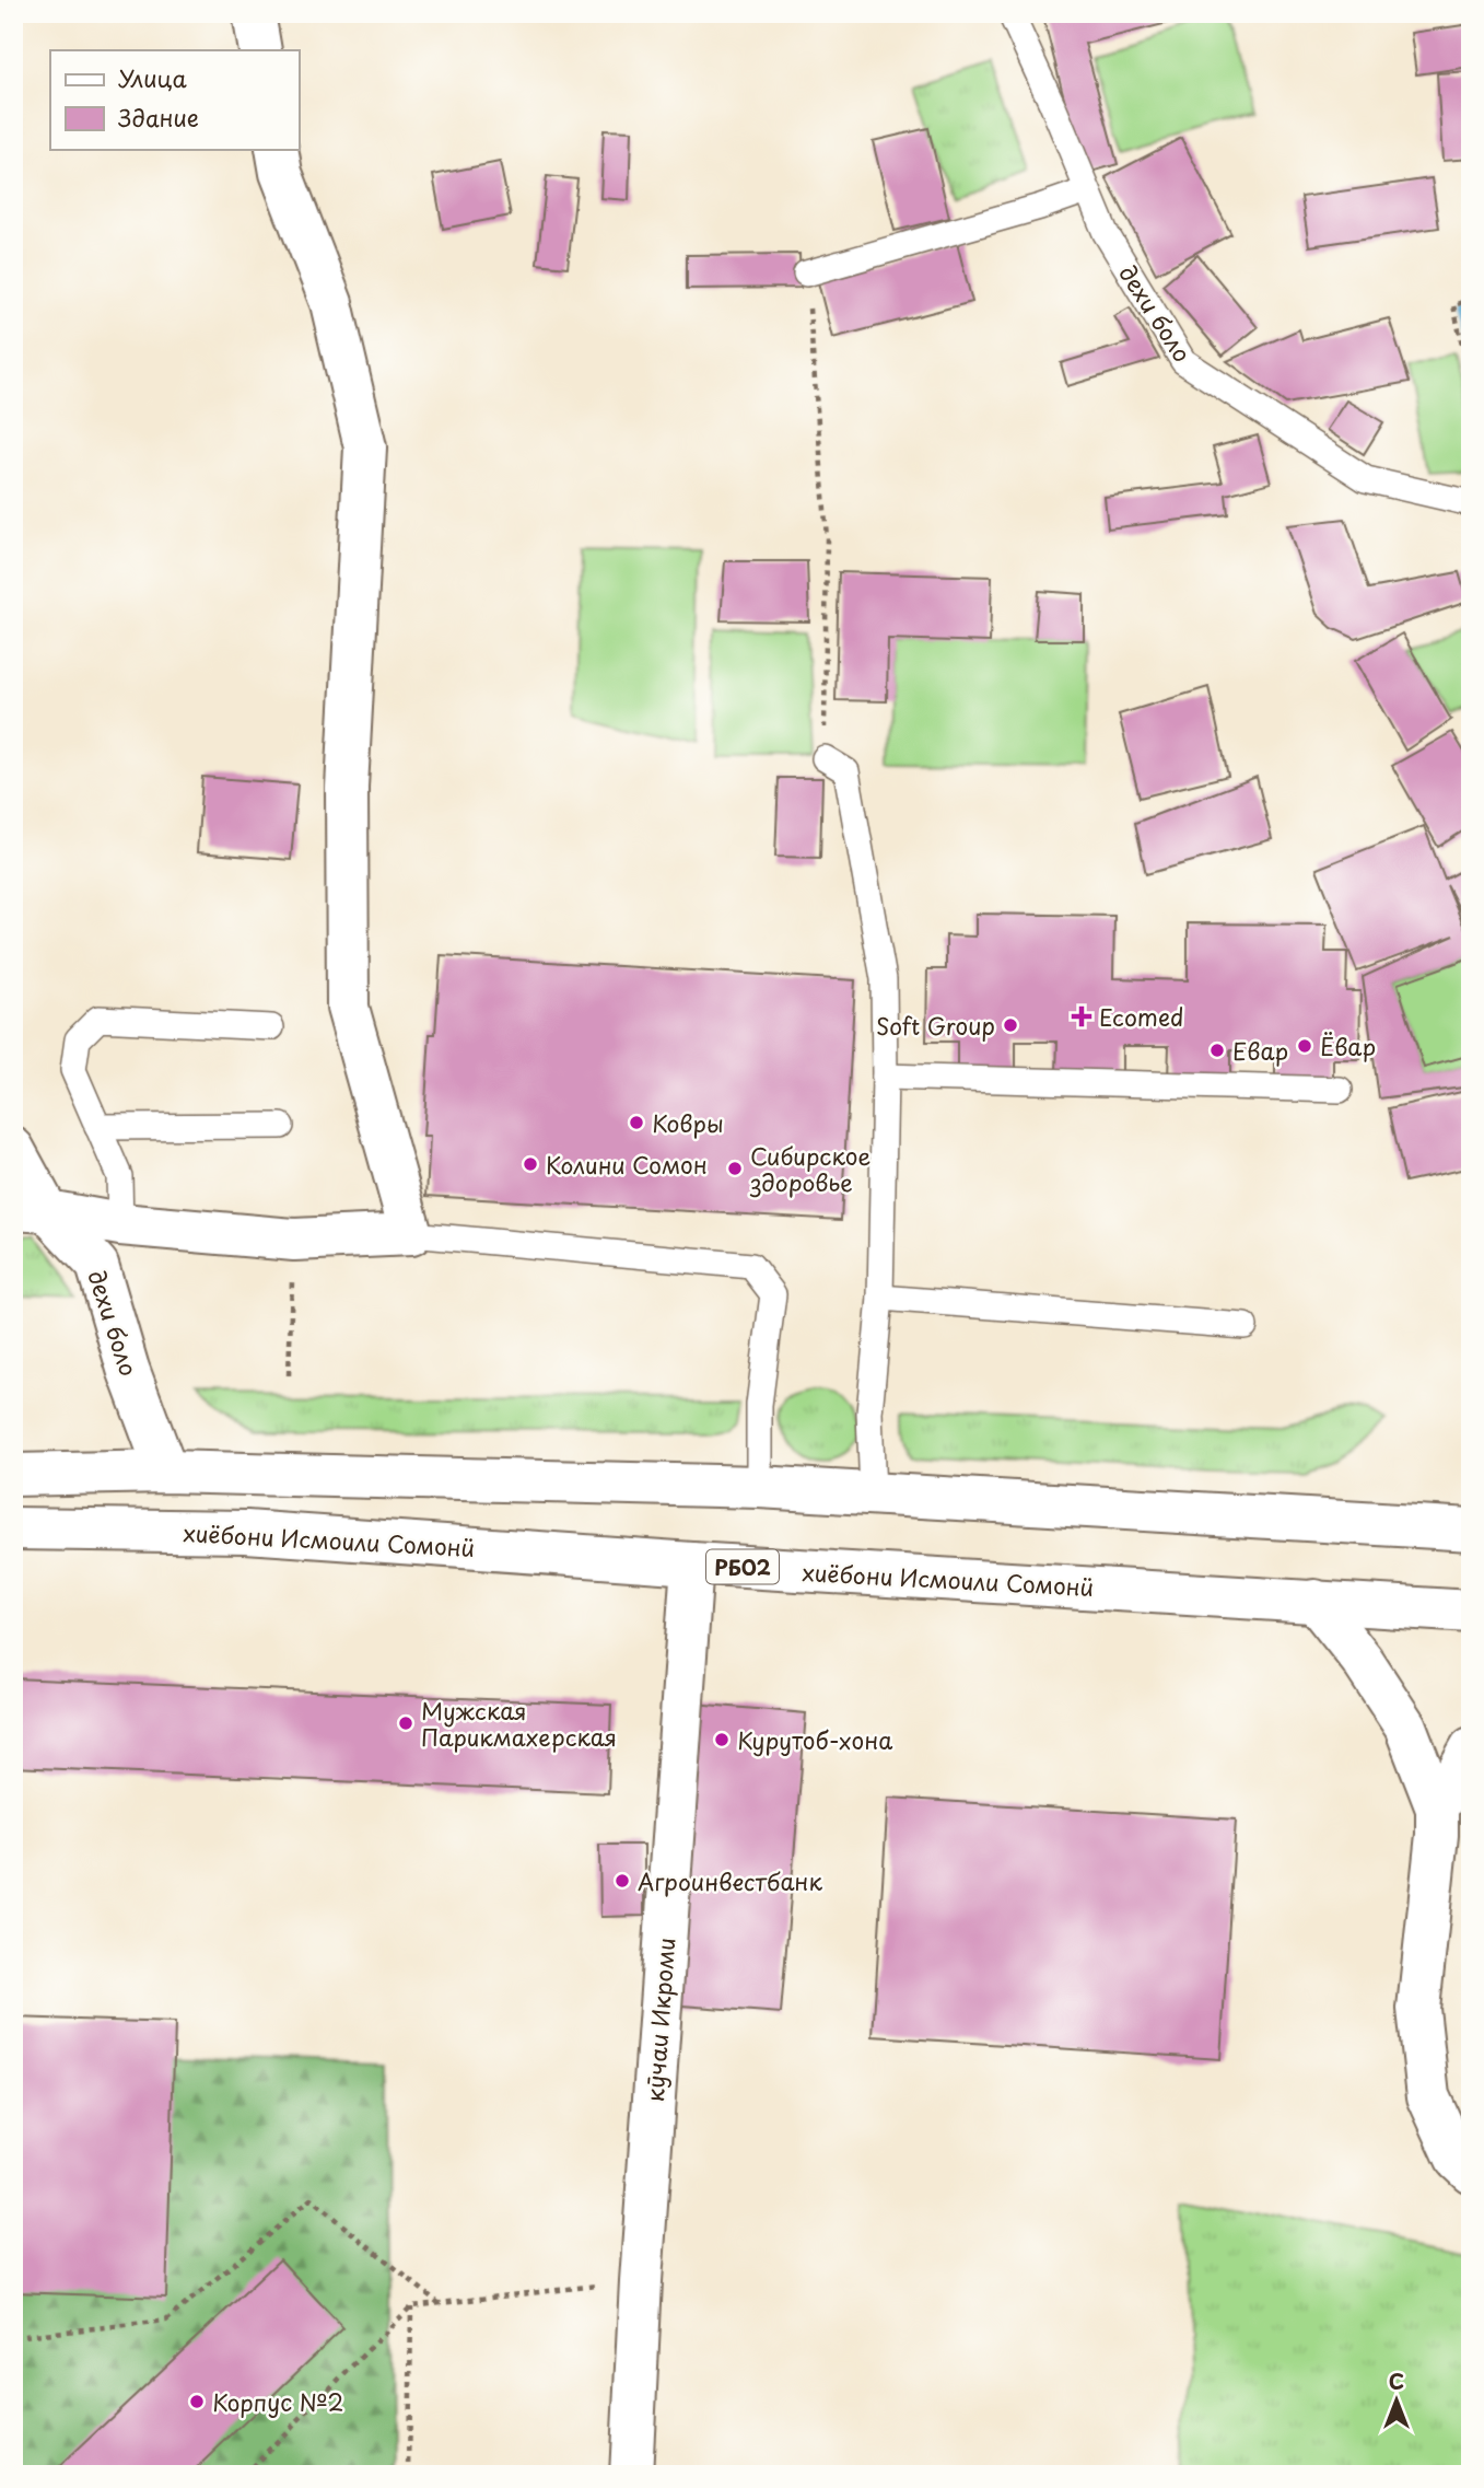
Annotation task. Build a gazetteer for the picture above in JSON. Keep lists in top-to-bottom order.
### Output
{
  "streets": {
    "main road": [
      "дехи боло",
      "хиёбони Исмоили Сомонӣ",
      "РБ02",
      "кӯчаи Икроми"
    ]
  },
  "crossings": [
    ["хиёбони Исмоили Сомонӣ", "кӯчаи Икроми"]
  ],
  "places": {
    "health": ["Ecomed"],
    "other": [
      "Soft Group",
      "Ёвар",
      "Евар",
      "Ковры",
      "Колини Сомон",
      "Сибирское здоровье",
      "Мужская Парикмахерская",
      "Курутоб-хона",
      "Агроинвестбанк",
      "Корпус №2"
    ]
  },
  "legend": ["Улица", "Здание"],
  "north": "top"
}
